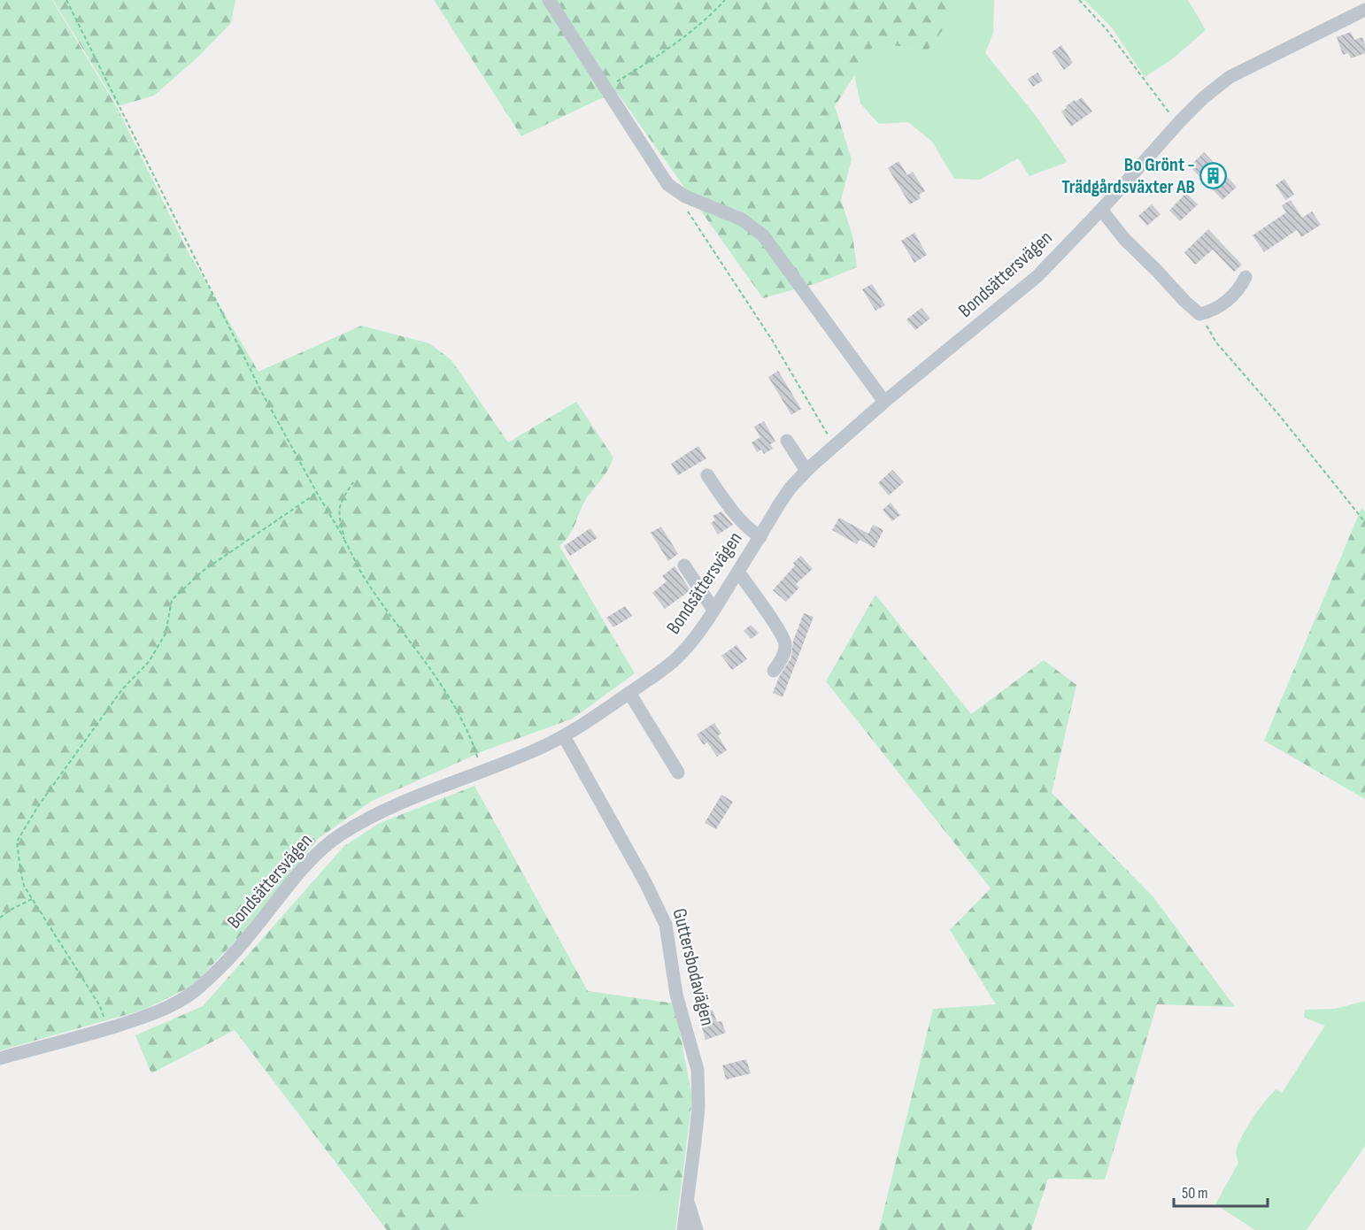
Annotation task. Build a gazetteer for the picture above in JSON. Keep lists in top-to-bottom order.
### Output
{
  "streets": {
    "street": ["Bondsättersvägen", "Guttersbodavägen"]
  },
  "crossings": [
    ["Bondsättersvägen", "Guttersbodavägen"]
  ],
  "places": {
    "building": ["Bo Grönt - Trädgårdsväxter AB"]
  },
  "scale_bar": "50 m"
}
